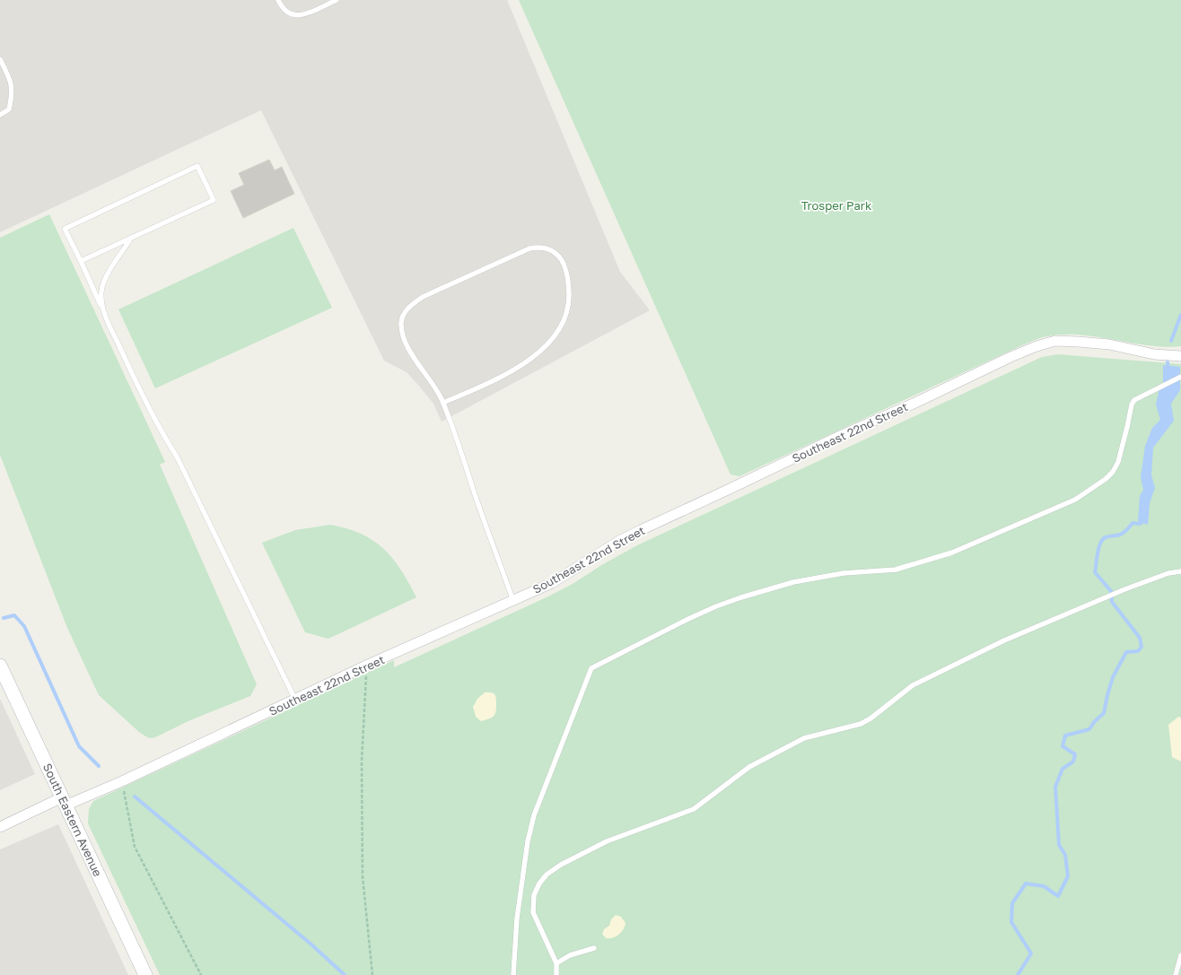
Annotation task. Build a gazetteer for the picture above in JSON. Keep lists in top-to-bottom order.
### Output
{
  "streets": {
    "main road": ["South Eastern Avenue"],
    "street": ["Southeast 22nd Street"]
  },
  "crossings": [
    ["Southeast 22nd Street", "South Eastern Avenue"]
  ],
  "parks": ["Trosper Park"]
}
